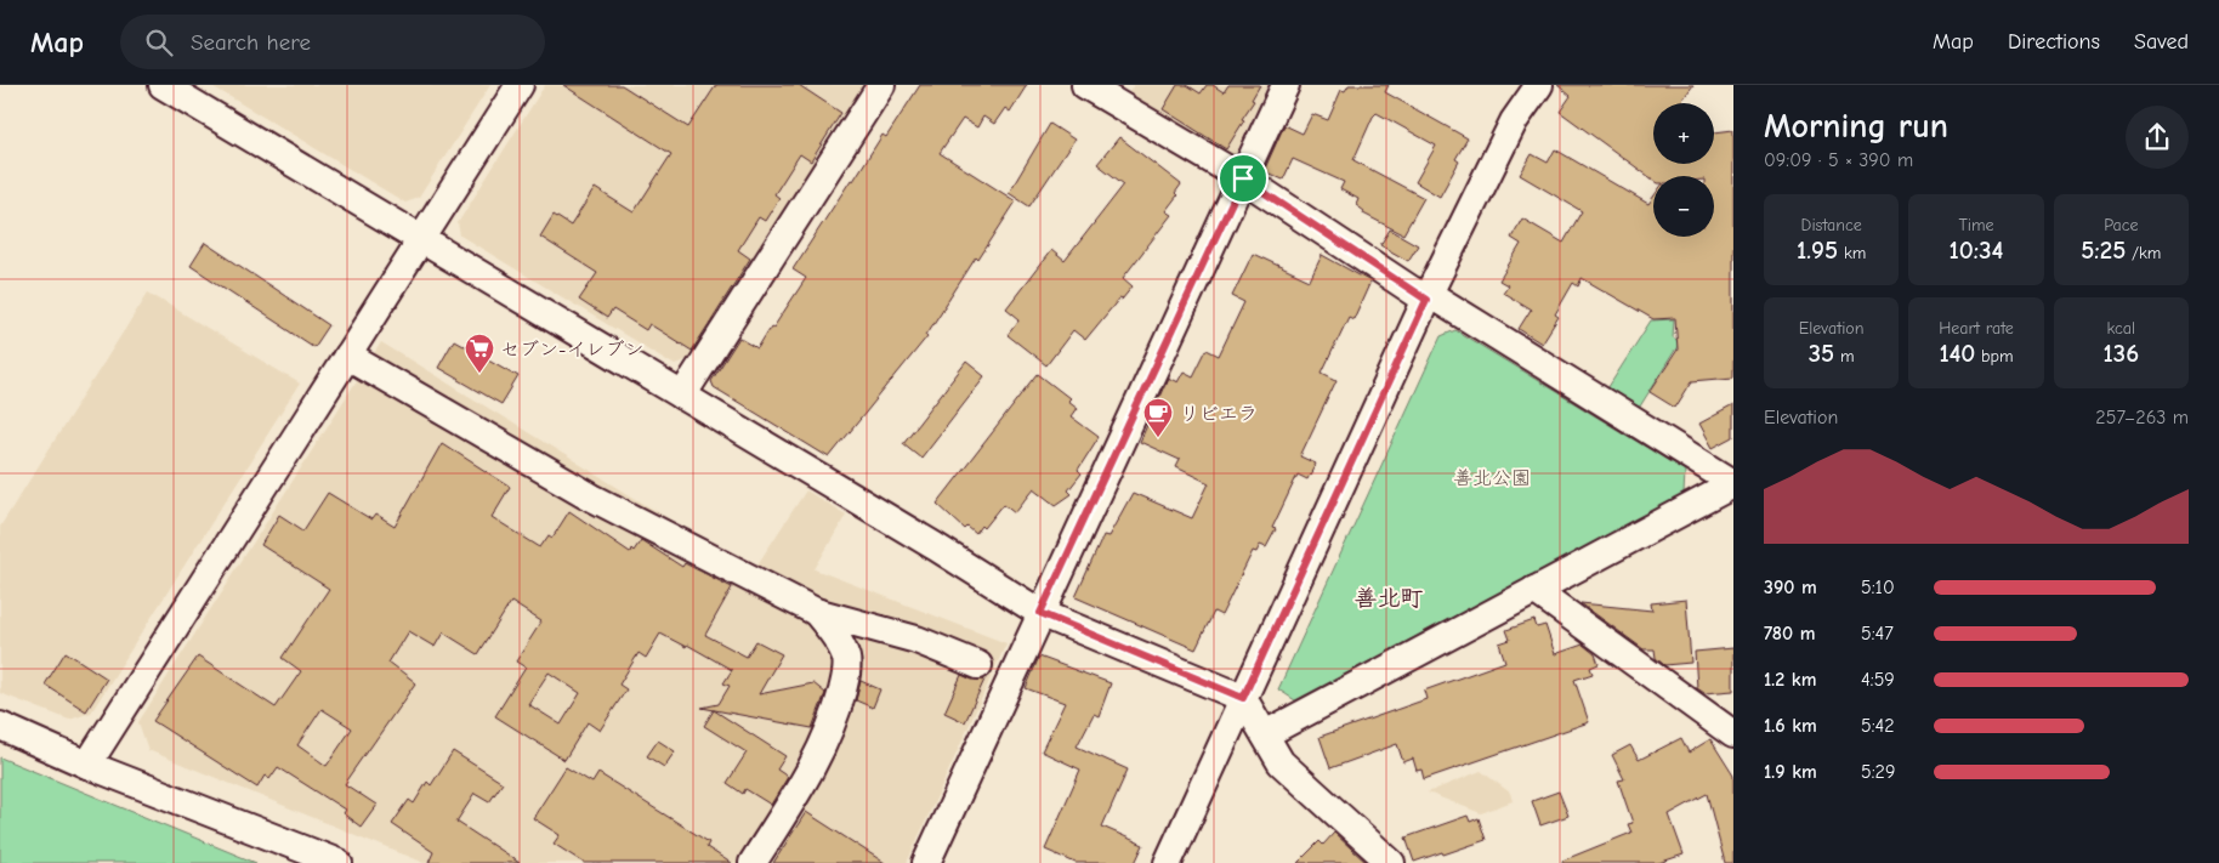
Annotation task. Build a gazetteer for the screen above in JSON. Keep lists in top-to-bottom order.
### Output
{
  "districts": ["善北町"],
  "parks": ["善北公園"],
  "places": {
    "supermarket": ["セブン-イレブン"],
    "cafe": ["リビエラ"]
  },
  "page": {
    "header": "Map",
    "search": "Search here",
    "nav": ["Map", "Directions", "Saved"],
    "heading": ["Morning run", "09:09 · 5 × 390 m"],
    "map_buttons": ["+", "−"],
    "stats": [
      ["Distance", "1.95 km"],
      ["Time", "10:34"],
      ["Pace", "5:25 /km"],
      ["Elevation", "35 m"],
      ["Heart rate", "140 bpm"],
      ["kcal", "136"]
    ],
    "chart": ["Elevation", "257–263 m"],
    "list": [
      {
        "name": "390 m",
        "note": "5:10"
      },
      {
        "name": "780 m",
        "note": "5:47"
      },
      {
        "name": "1.2 km",
        "note": "4:59"
      },
      {
        "name": "1.6 km",
        "note": "5:42"
      },
      {
        "name": "1.9 km",
        "note": "5:29"
      }
    ]
  }
}
